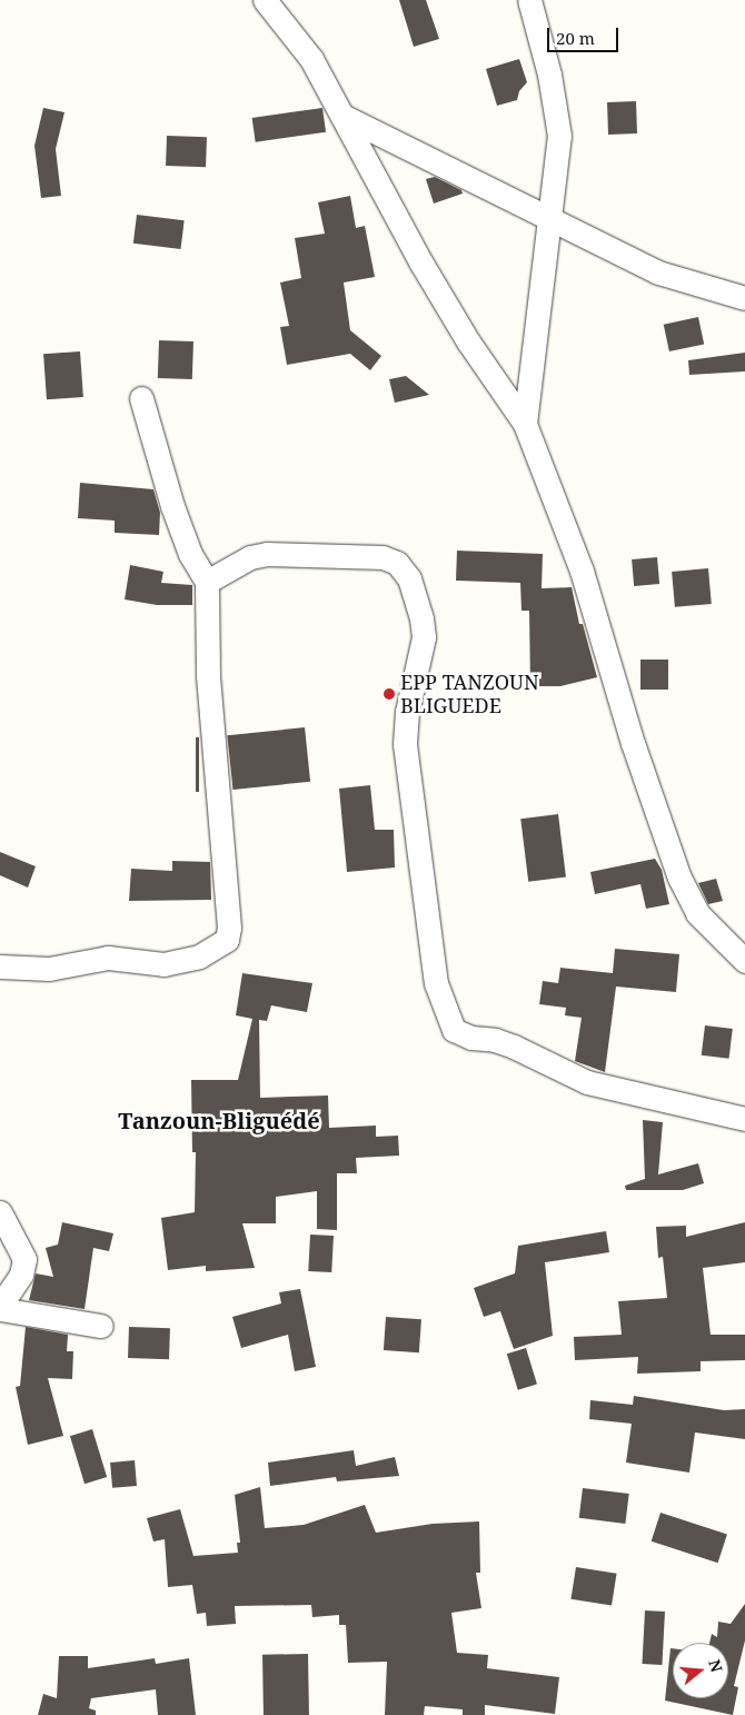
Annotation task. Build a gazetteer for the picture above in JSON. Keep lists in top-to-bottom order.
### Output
{
  "districts": ["Tanzoun-Bliguédé"],
  "places": ["EPP TANZOUN BLIGUEDE"],
  "scale_bar": "20 m",
  "north": "right"
}
